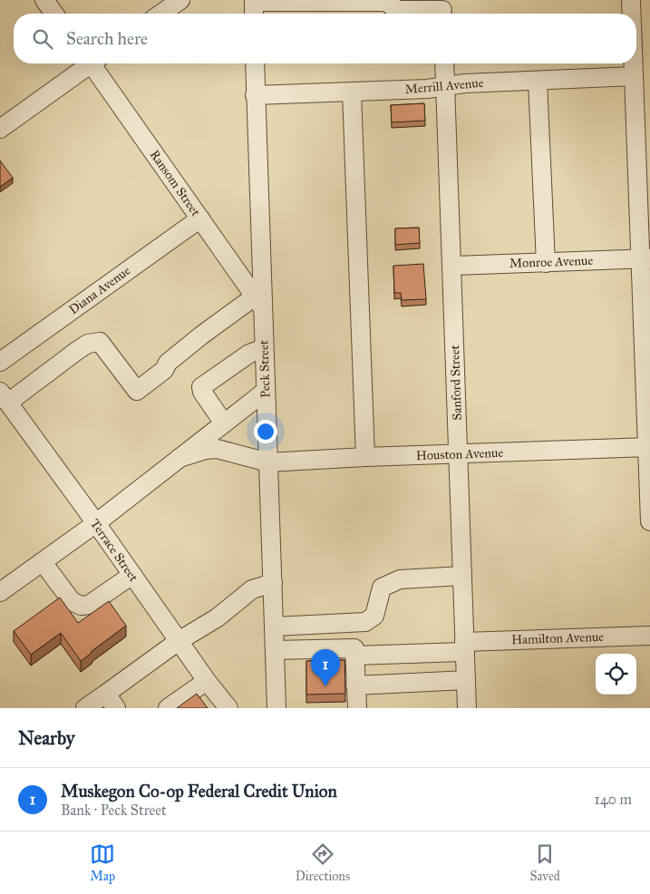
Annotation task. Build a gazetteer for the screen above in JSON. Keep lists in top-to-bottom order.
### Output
{
  "streets": {
    "street": [
      "Merrill Avenue",
      "Ransom Street",
      "Monroe Avenue",
      "Diana Avenue",
      "Peck Street",
      "Sanford Street",
      "Houston Avenue",
      "Terrace Street",
      "Hamilton Avenue"
    ]
  },
  "crossings": [
    ["Merrill Avenue", "Peck Street"],
    ["Merrill Avenue", "Sanford Street"],
    ["Ransom Street", "Diana Avenue"],
    ["Ransom Street", "Peck Street"],
    ["Monroe Avenue", "Sanford Street"],
    ["Peck Street", "Houston Avenue"],
    ["Peck Street", "Hamilton Avenue"],
    ["Sanford Street", "Houston Avenue"],
    ["Sanford Street", "Hamilton Avenue"]
  ],
  "page": {
    "search": "Search here",
    "pins": "1",
    "heading": "Nearby",
    "list": [
      {
        "mark": "1",
        "name": "Muskegon Co-op Federal Credit Union",
        "note": "Bank · Peck Street",
        "value": "140 m"
      }
    ],
    "nav": ["Map", "Directions", "Saved"]
  }
}
